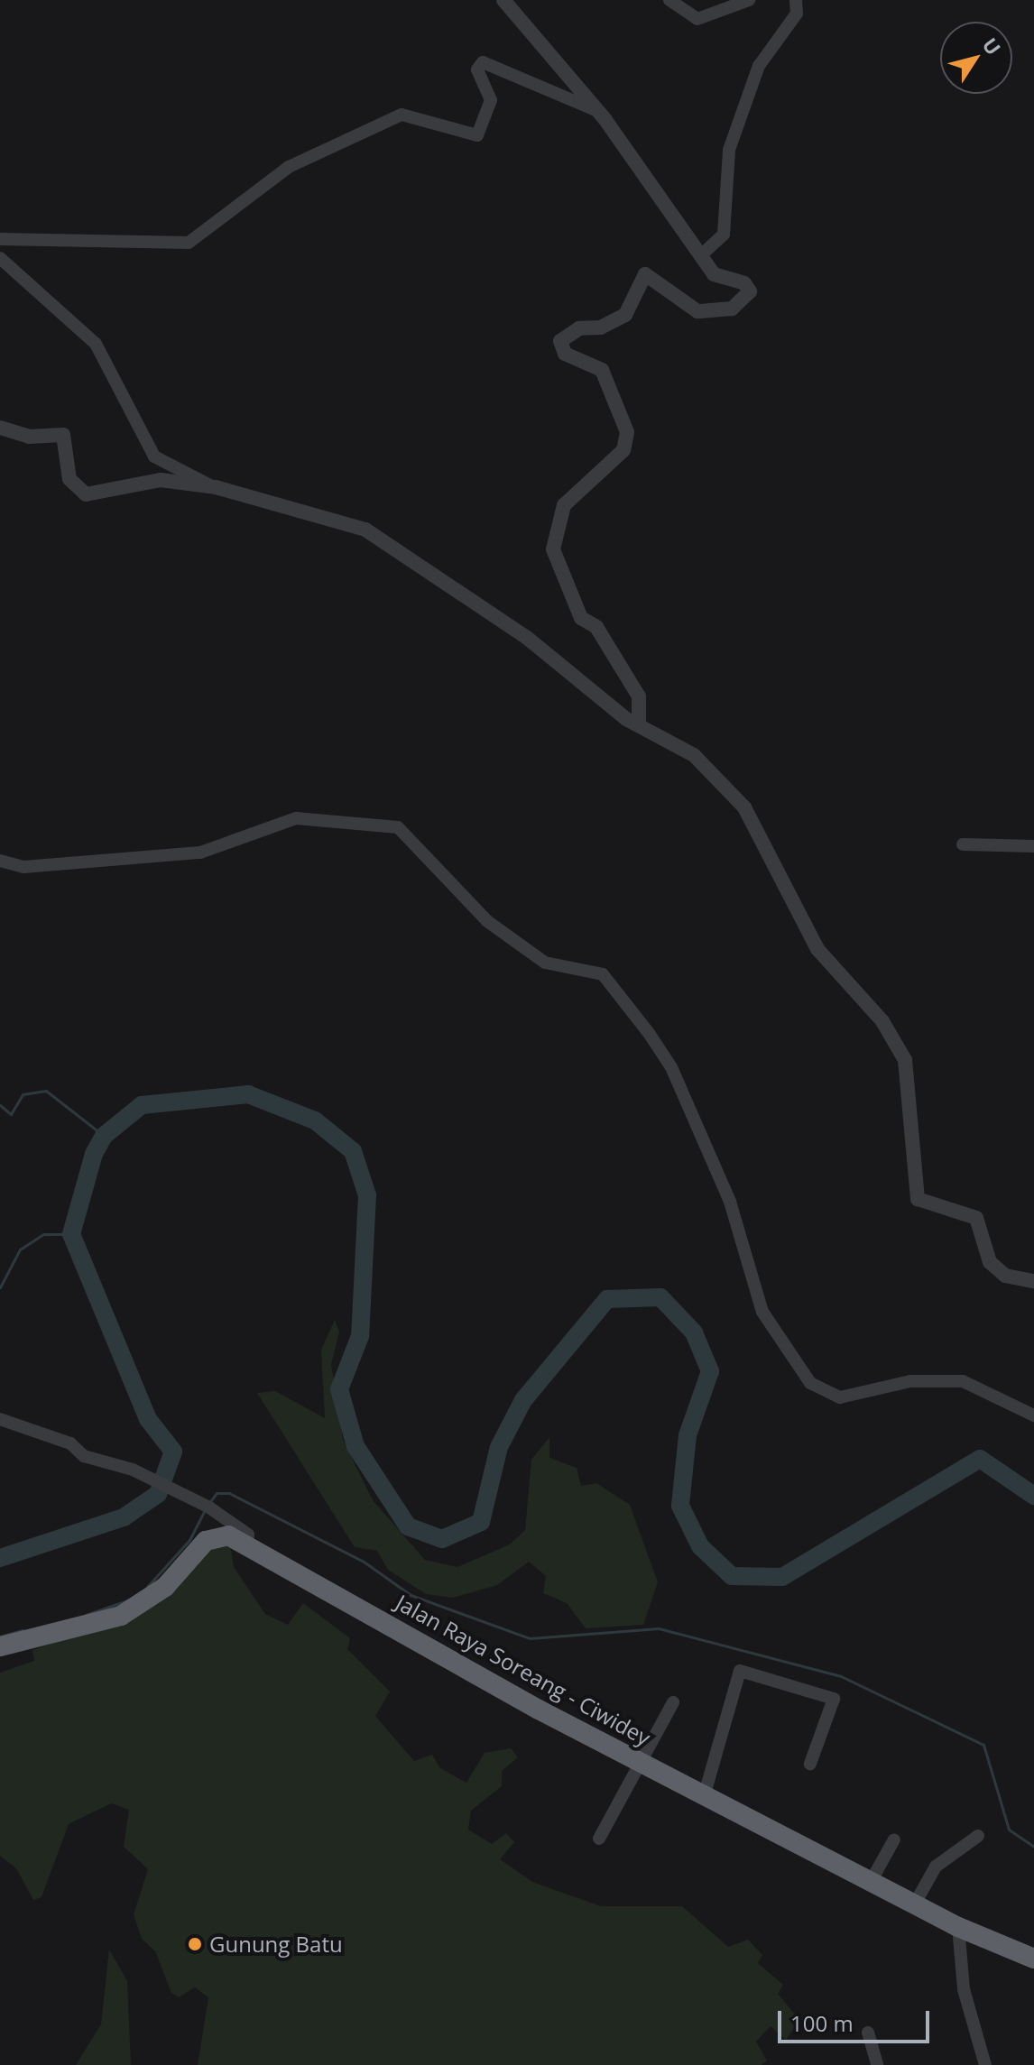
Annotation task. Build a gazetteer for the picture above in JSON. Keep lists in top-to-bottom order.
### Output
{
  "streets": {
    "highway": ["Jalan Raya Soreang - Ciwidey"]
  },
  "places": ["Gunung Batu"],
  "scale_bar": "100 m",
  "north": "top right"
}
